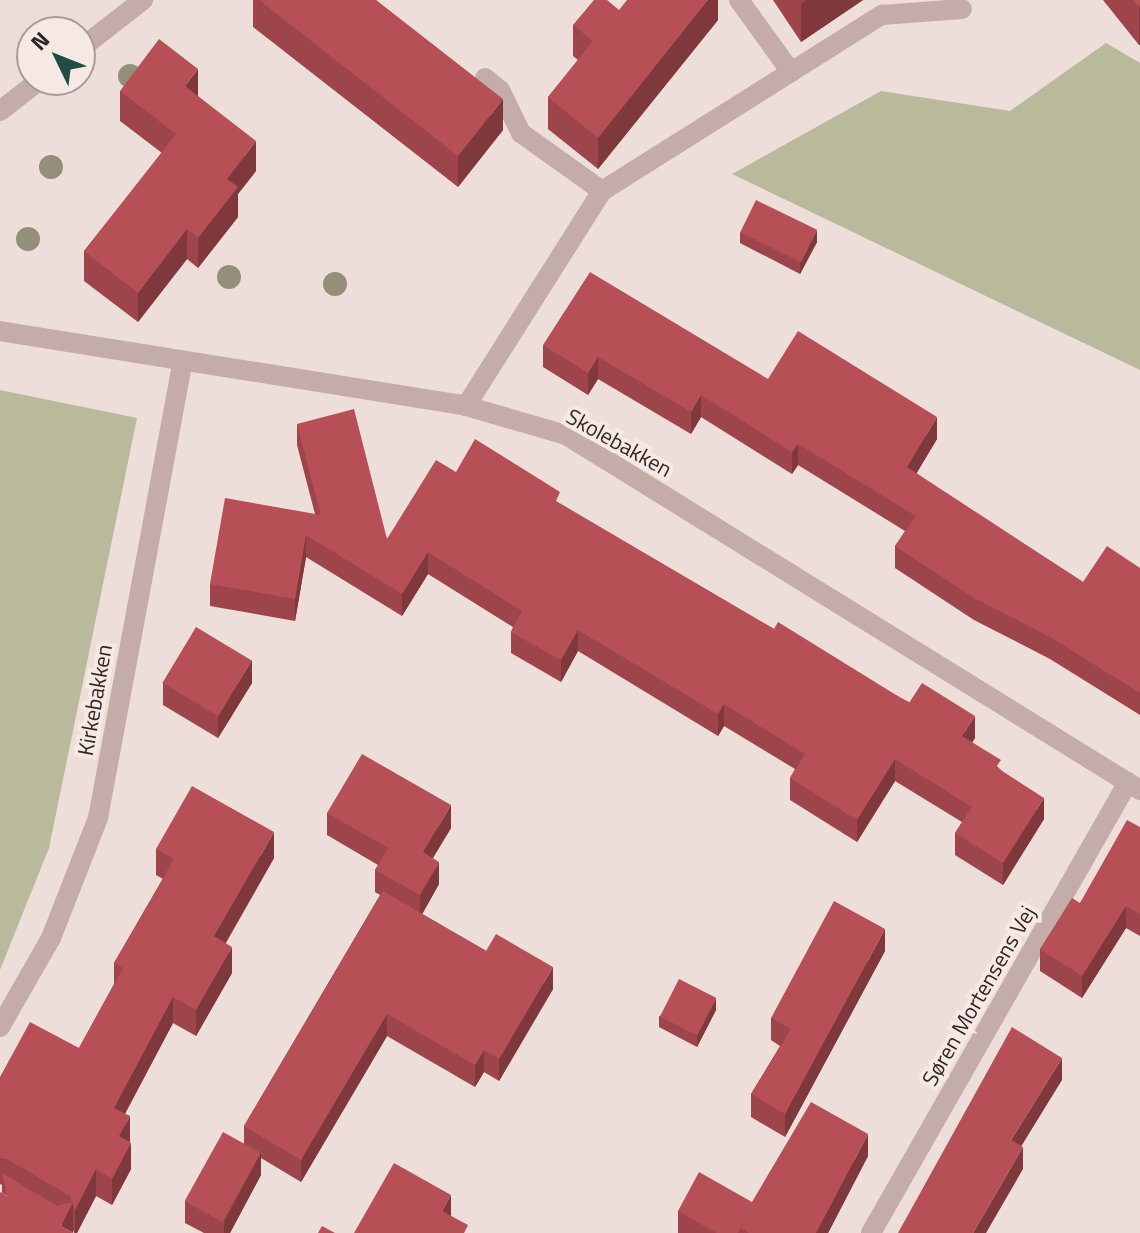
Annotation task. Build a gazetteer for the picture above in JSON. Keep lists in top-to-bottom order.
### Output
{
  "streets": {
    "street": ["Skolebakken", "Kirkebakken", "Søren Mortensens Vej"]
  },
  "crossings": [
    ["Skolebakken", "Kirkebakken"],
    ["Skolebakken", "Søren Mortensens Vej"]
  ],
  "north": "top left"
}
